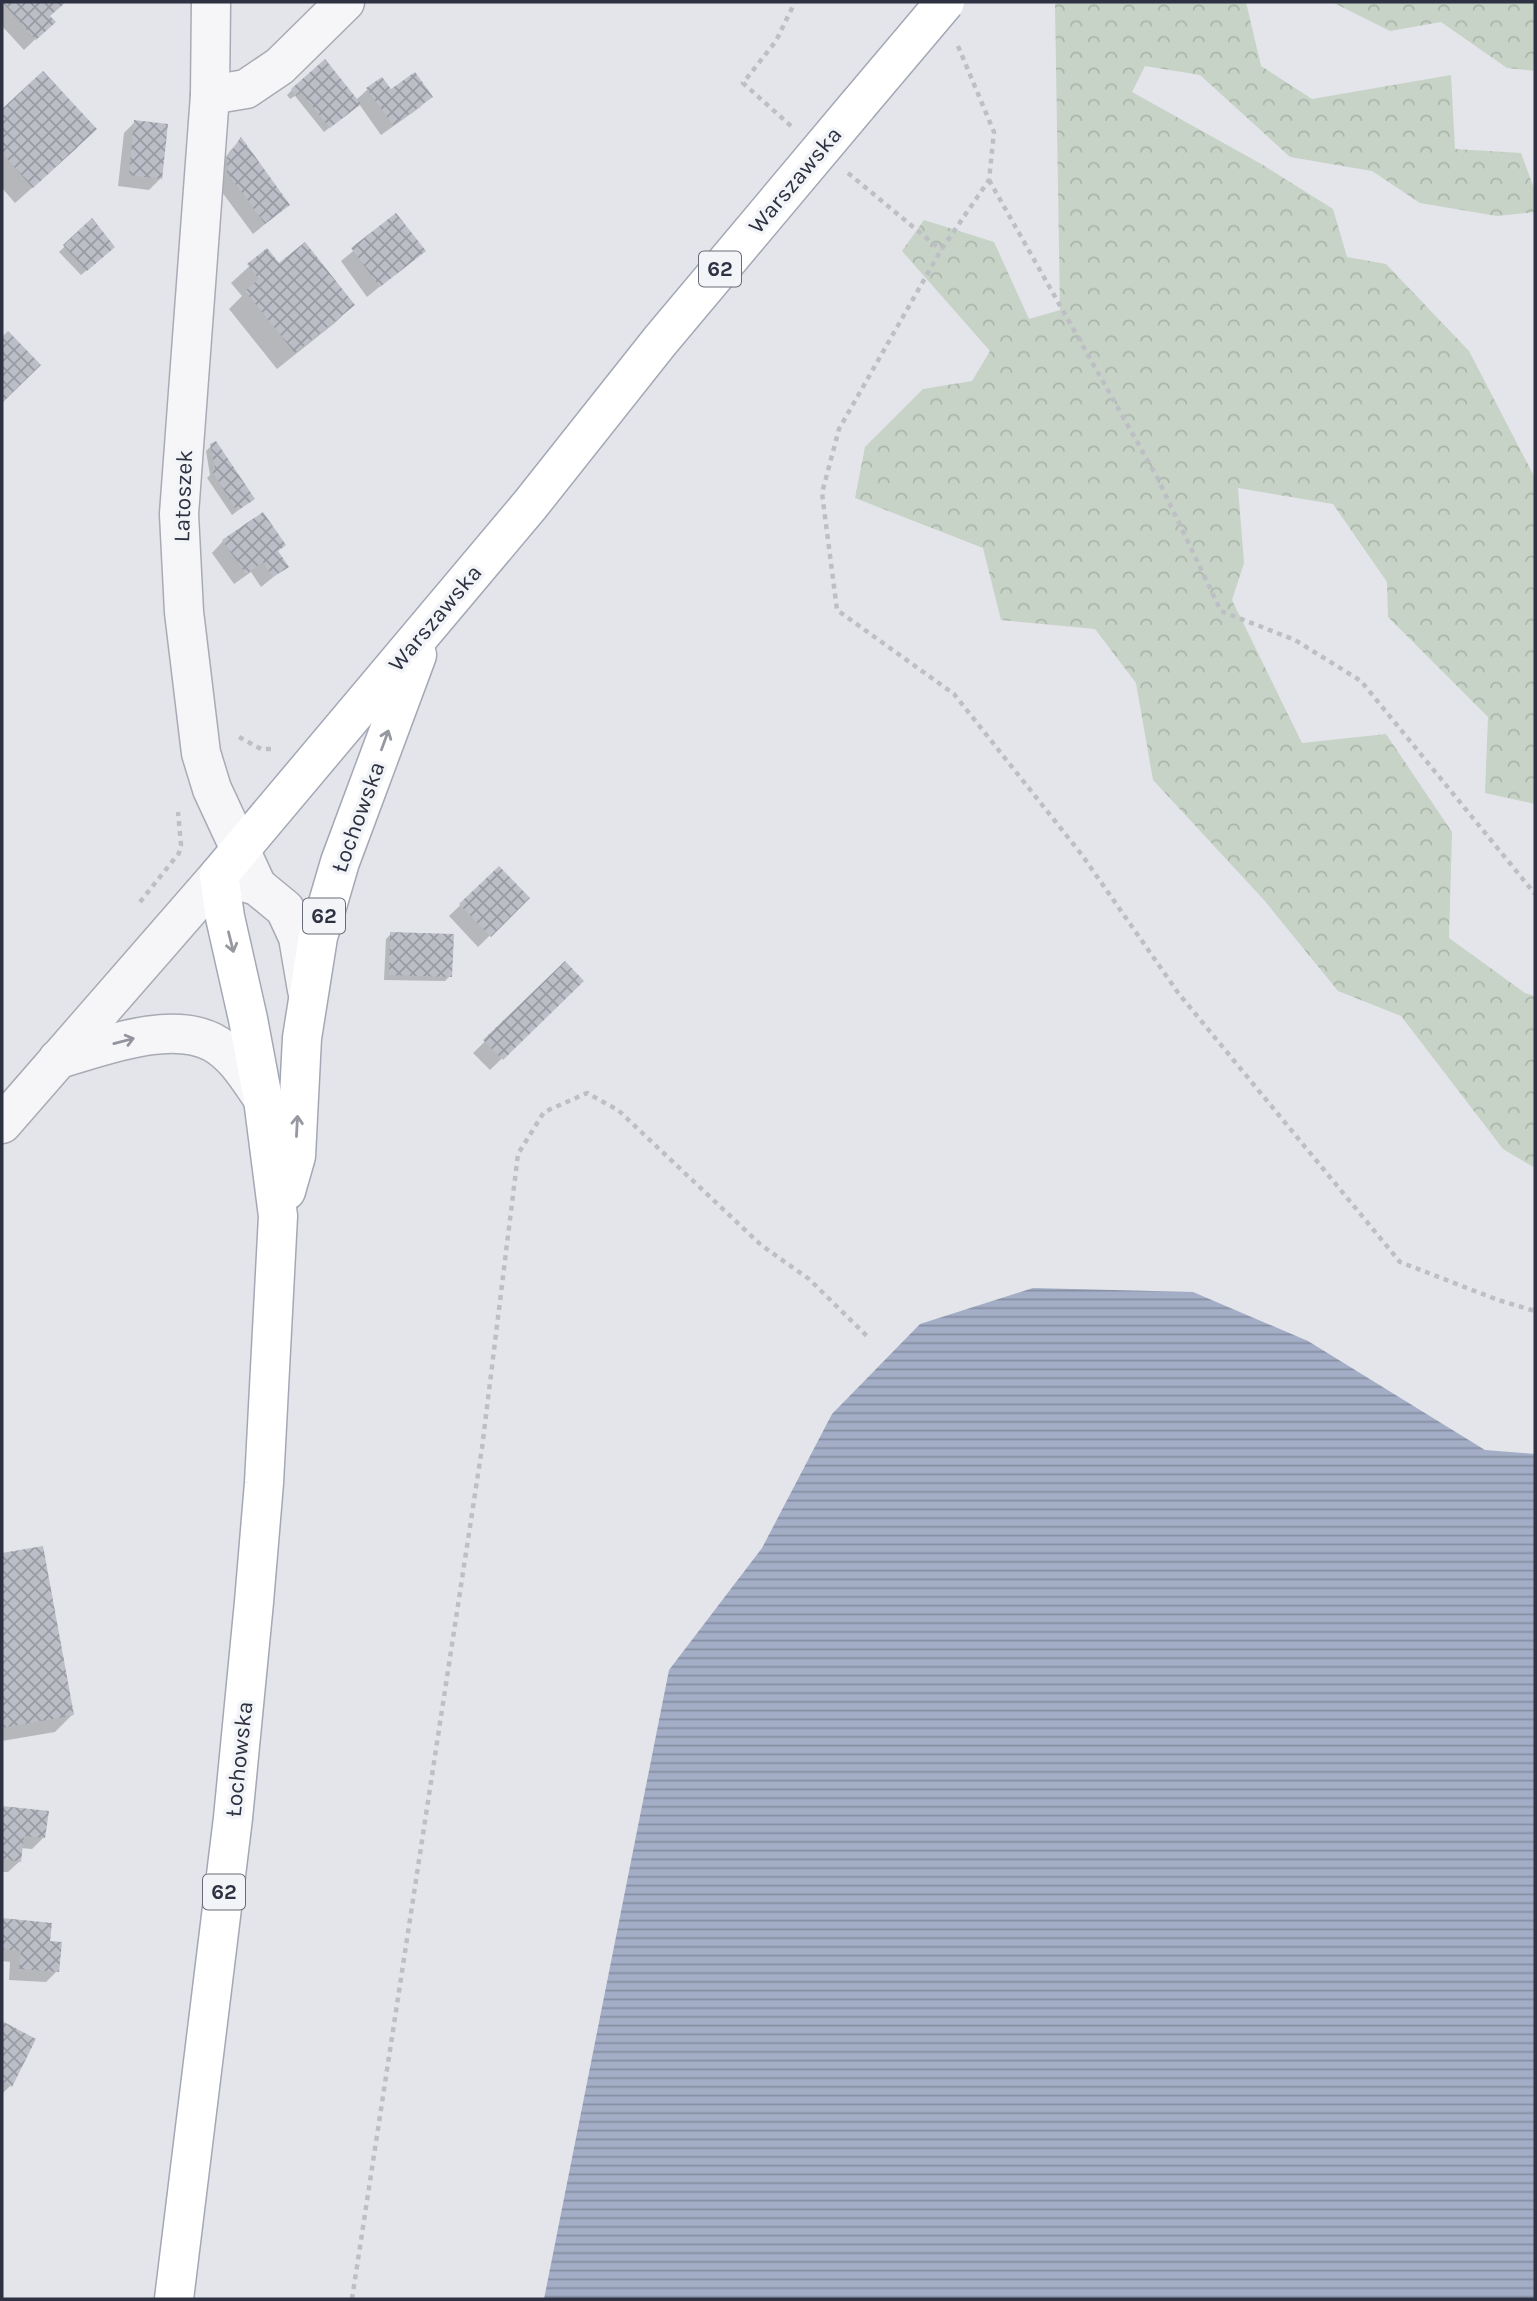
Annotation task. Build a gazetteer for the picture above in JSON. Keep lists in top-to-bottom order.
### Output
{
  "streets": {
    "main road": ["Warszawska", "62", "Łochowska"],
    "street": ["Latoszek"]
  },
  "crossings": [
    ["Warszawska", "Latoszek"],
    ["Warszawska", "Łochowska"],
    ["Latoszek", "Łochowska"]
  ]
}
